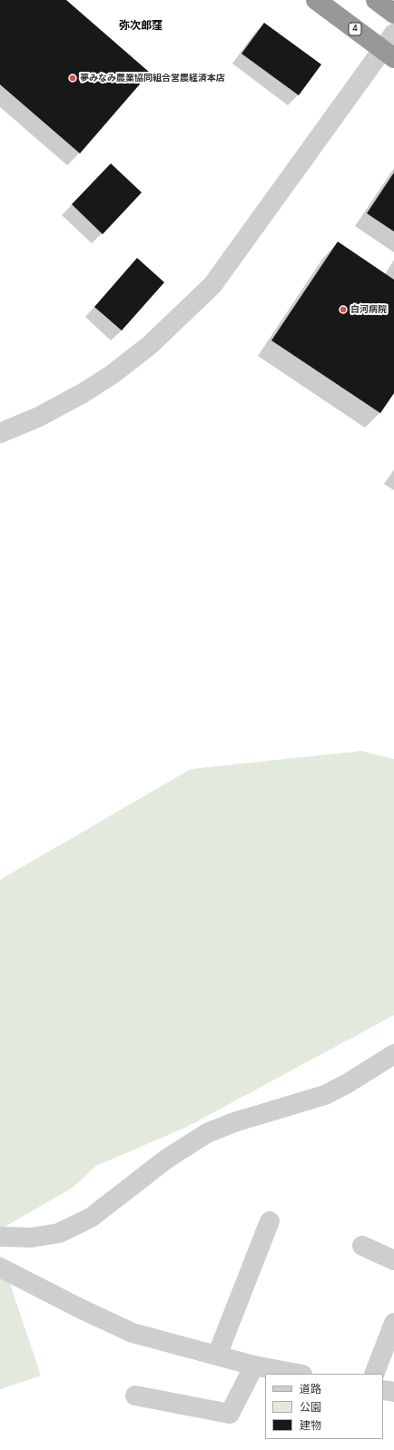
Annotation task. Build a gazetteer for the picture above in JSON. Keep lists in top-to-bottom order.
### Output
{
  "streets": {
    "highway": ["4"]
  },
  "districts": ["弥次郎窪"],
  "places": ["夢みなみ農業協同組合営農経済本店", "白河病院"],
  "legend": ["道路", "公園", "建物"]
}
